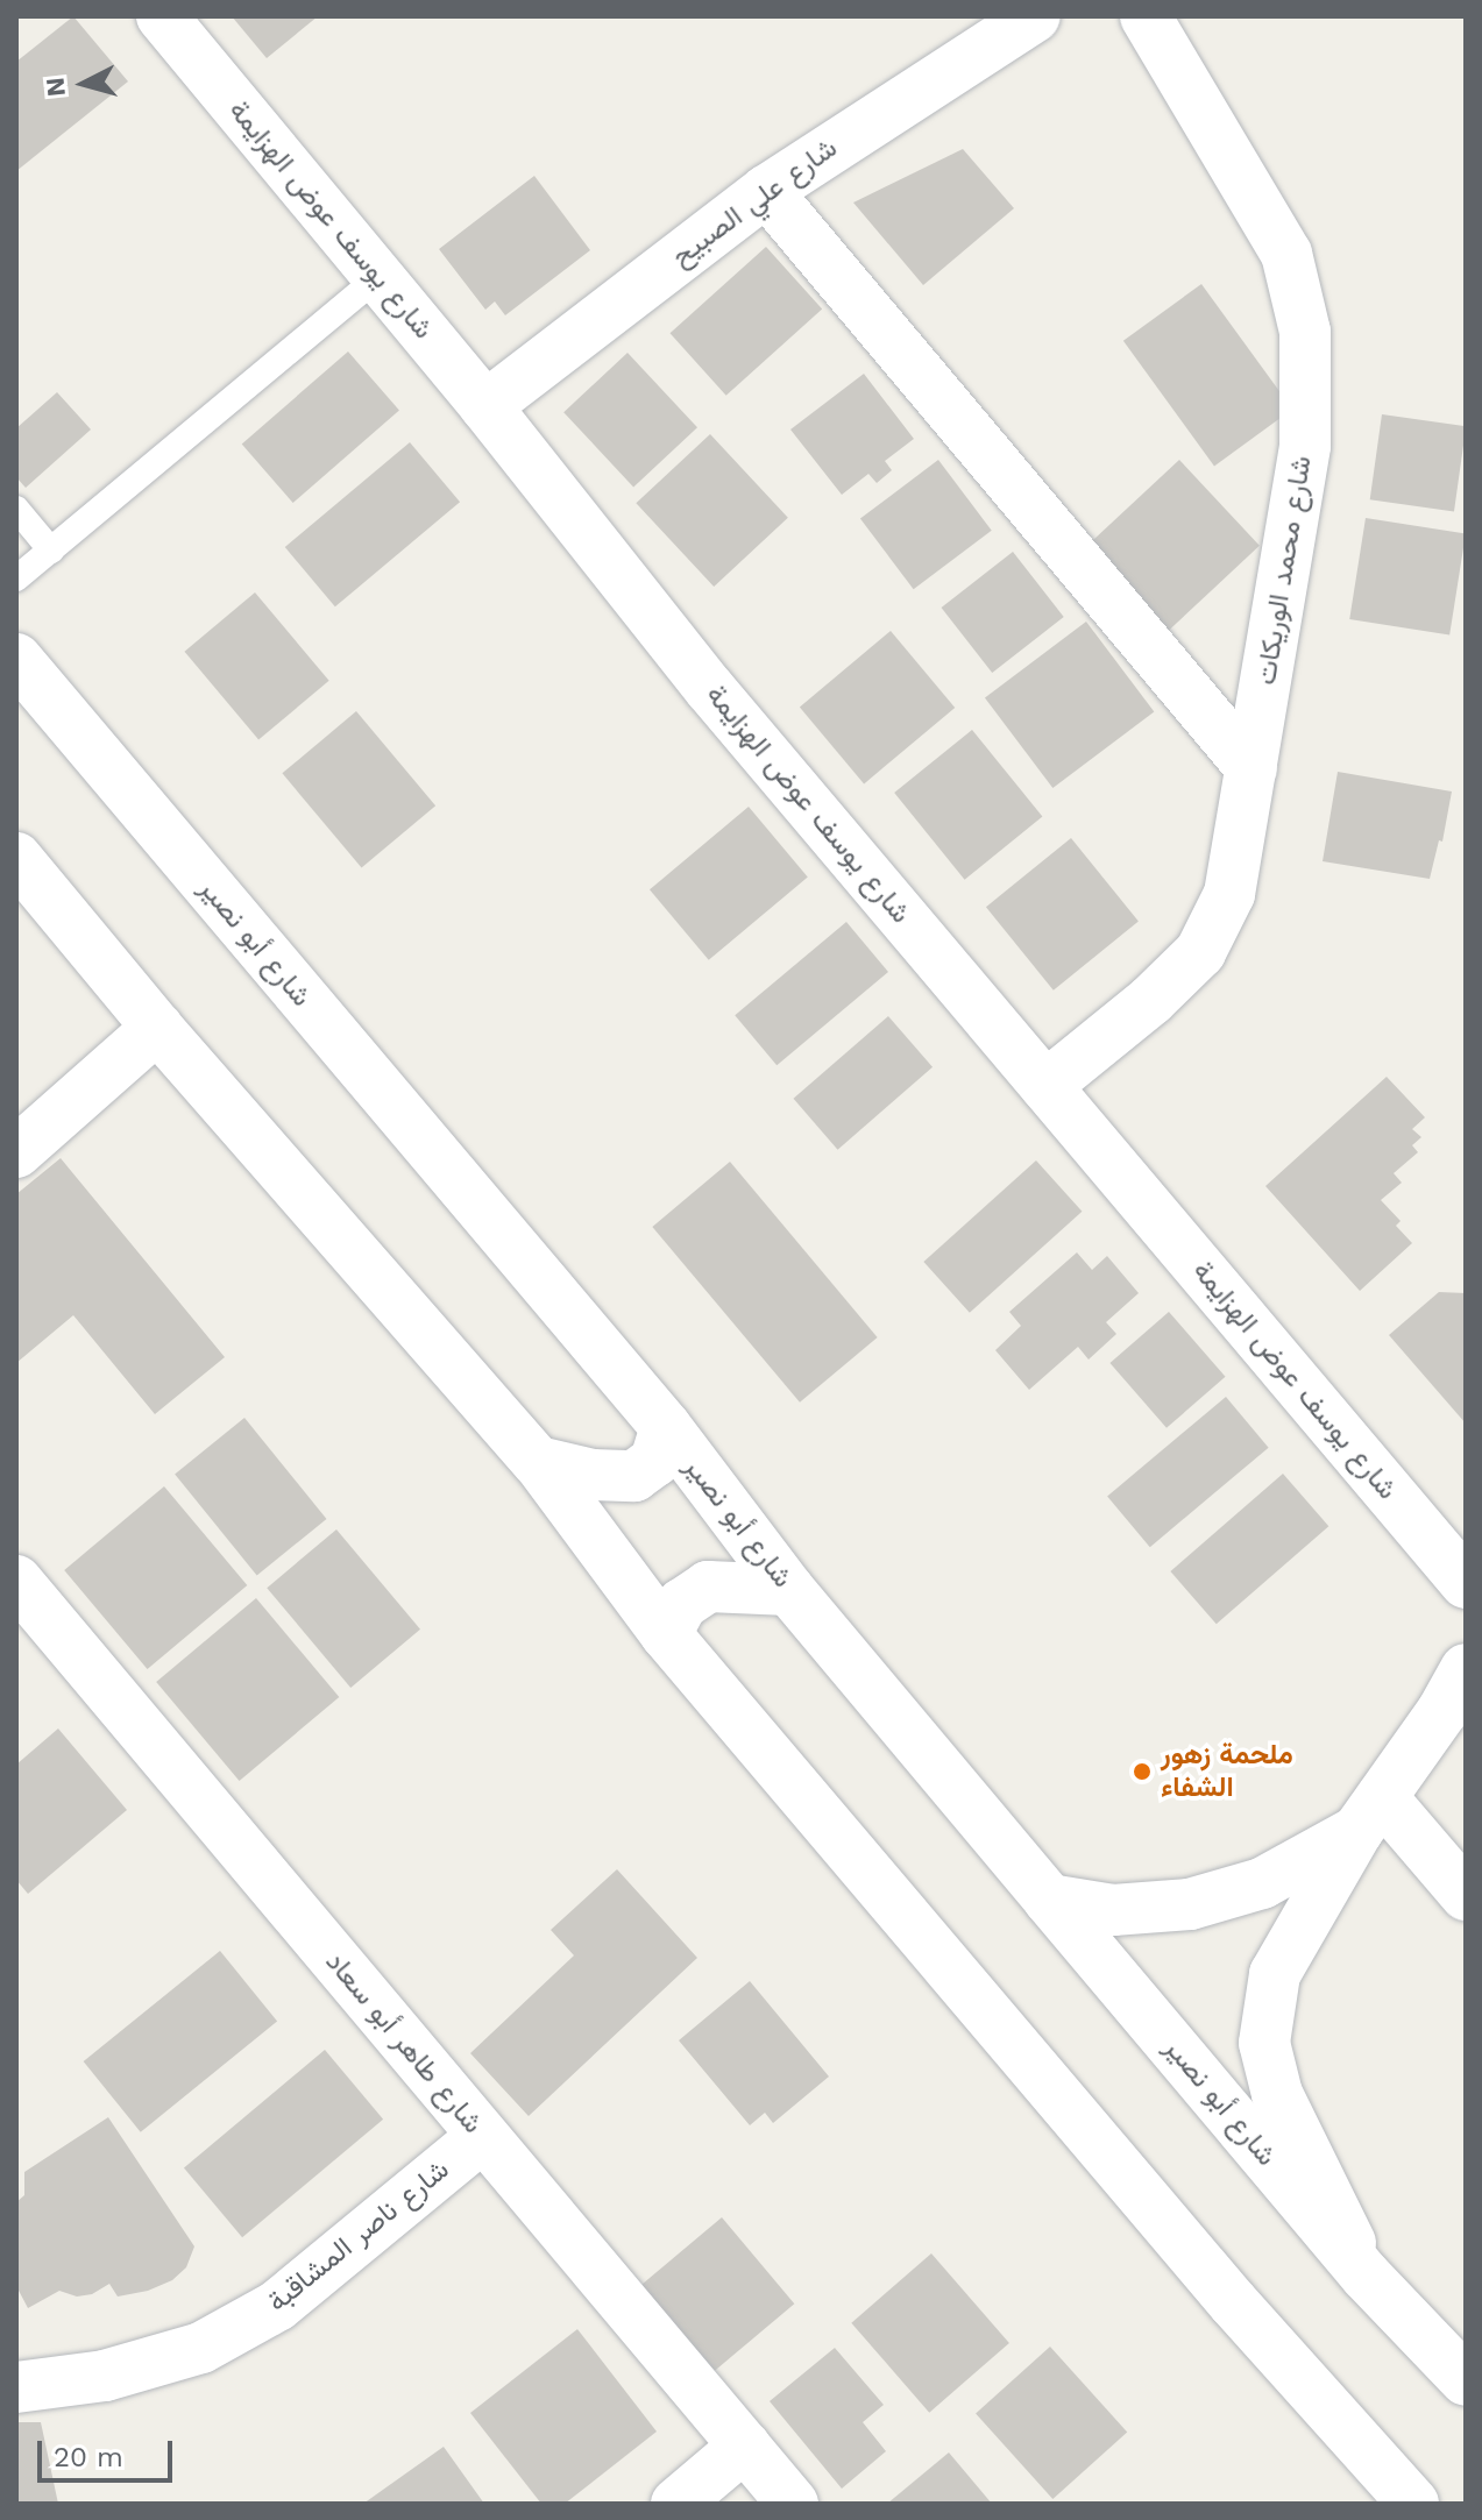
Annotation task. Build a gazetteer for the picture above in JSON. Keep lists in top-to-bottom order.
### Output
{
  "streets": {
    "street": [
      "شارع علي الصبيح",
      "شارع يوسف عوض الهزايمة",
      "شارع محمد الوريكات",
      "شارع أبو نصير",
      "شارع طاهر أبو سعاد",
      "شارع ناصر المشاقبة"
    ]
  },
  "crossings": [
    ["شارع علي الصبيح", "شارع يوسف عوض الهزايمة"],
    ["شارع يوسف عوض الهزايمة", "شارع محمد الوريكات"],
    ["شارع طاهر أبو سعاد", "شارع ناصر المشاقبة"]
  ],
  "places": ["ملحمة زهور الشفاء"],
  "scale_bar": "20 m",
  "north": "left"
}
